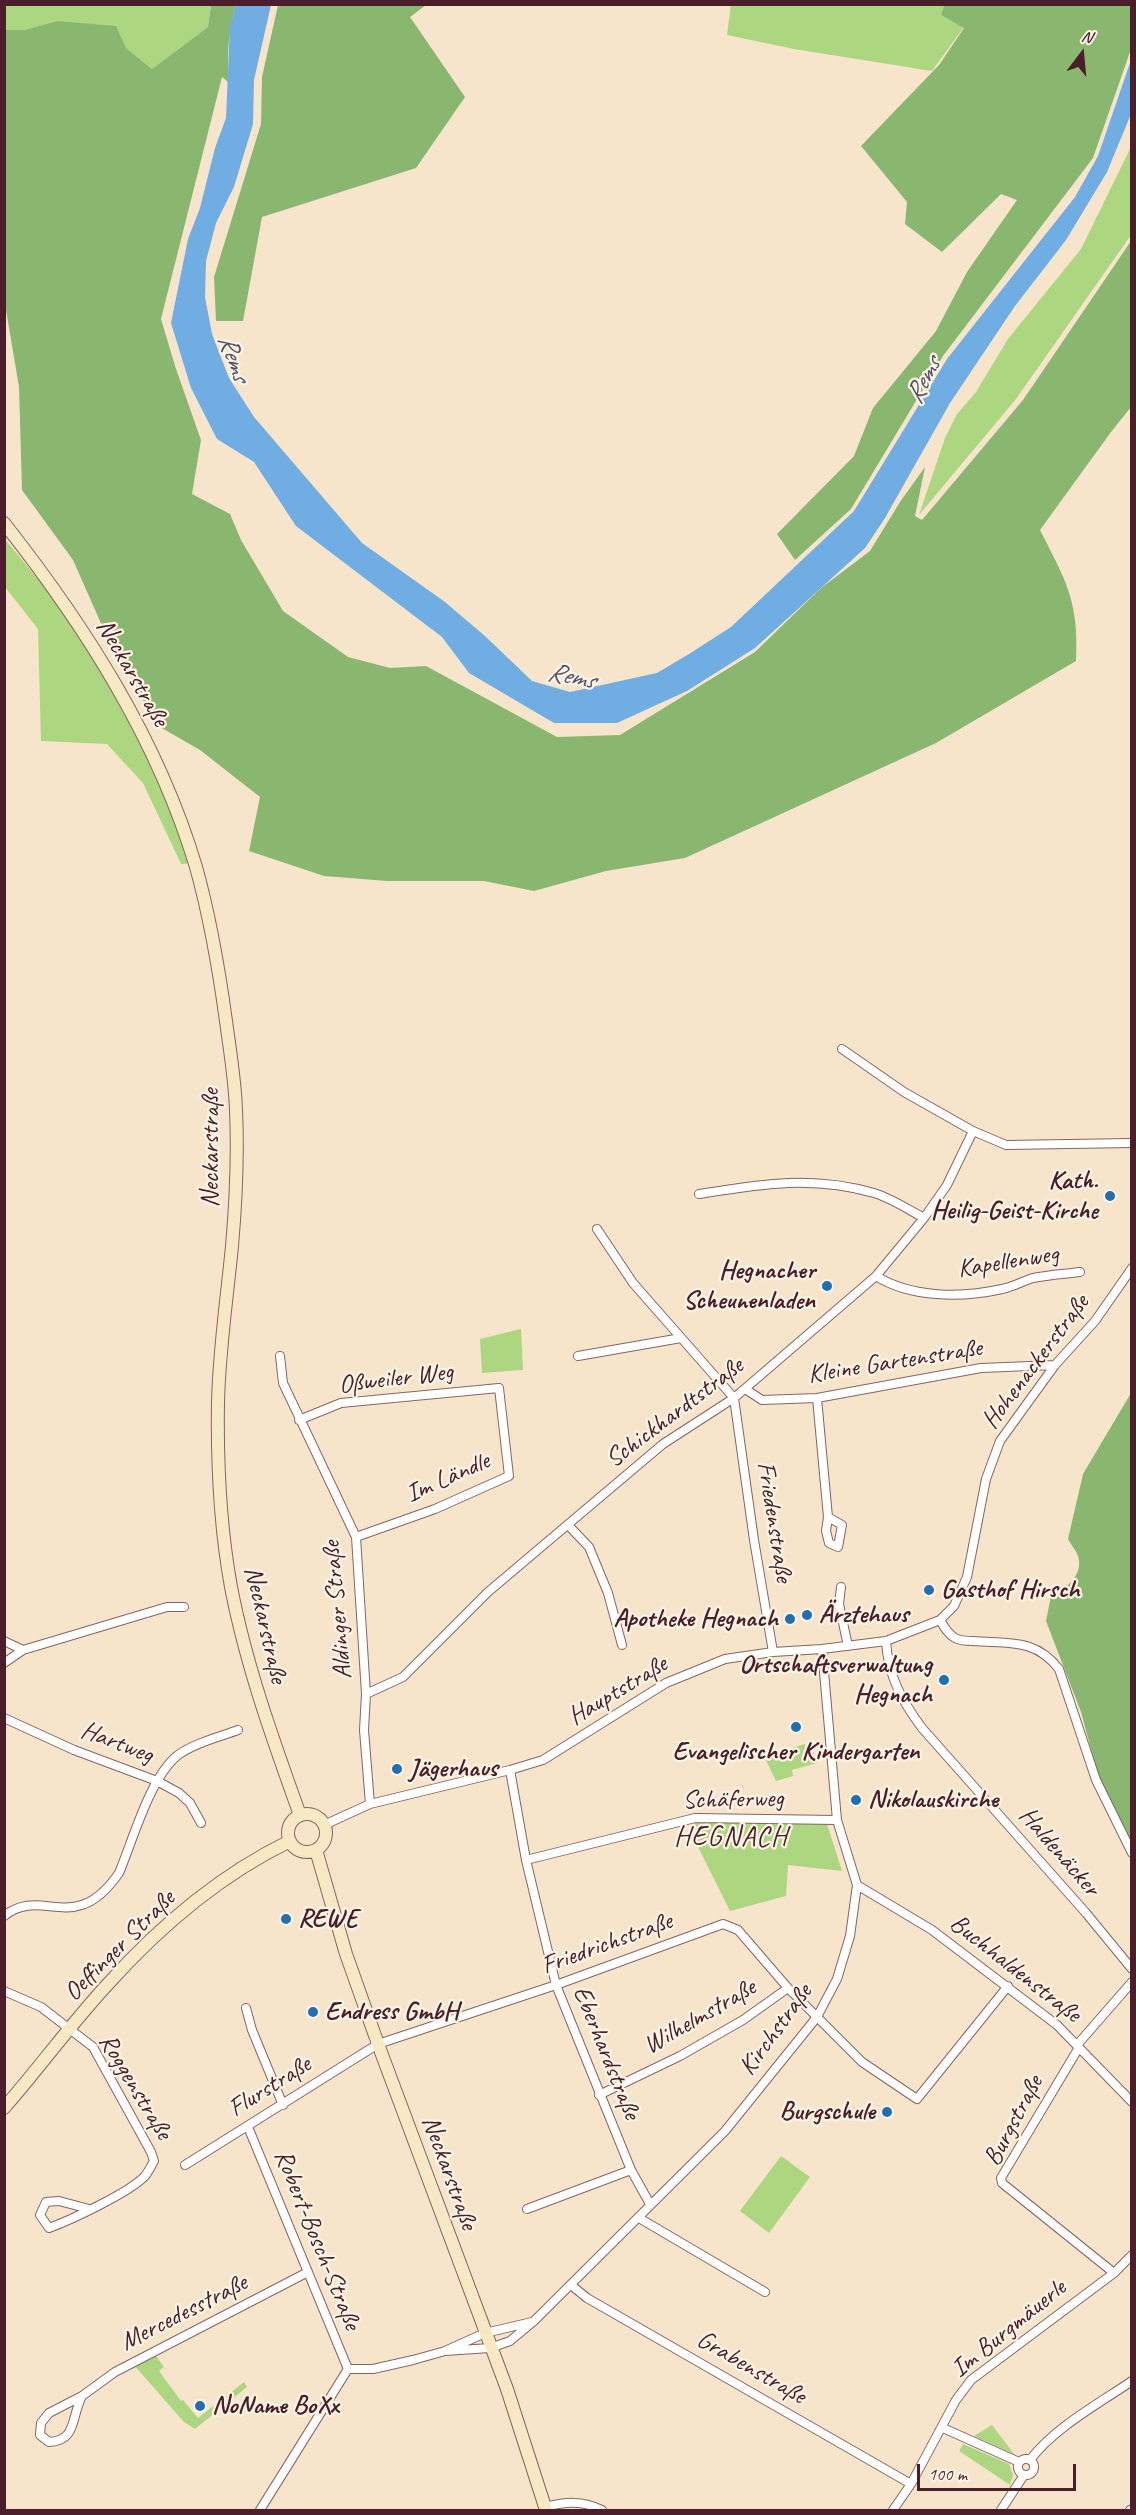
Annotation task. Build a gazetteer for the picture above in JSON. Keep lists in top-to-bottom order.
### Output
{
  "streets": {
    "main road": ["Neckarstraße", "Oeffinger Straße"],
    "street": [
      "Kapellenweg",
      "Kleine Gartenstraße",
      "Hohenackerstraße",
      "Oßweiler Weg",
      "Schickhardtstraße",
      "Im Ländle",
      "Friedenstraße",
      "Aldinger Straße",
      "Hauptstraße",
      "Hartweg",
      "Schäferweg",
      "Haldenäcker",
      "Friedrichstraße",
      "Buchhaldenstraße",
      "Wilhelmstraße",
      "Kirchstraße",
      "Eberhardstraße",
      "Roggenstraße",
      "Flurstraße",
      "Burgstraße",
      "Robert-Bosch-Straße",
      "Mercedesstraße",
      "Im Burgmäuerle",
      "Grabenstraße"
    ]
  },
  "crossings": [
    ["Neckarstraße", "Hauptstraße"],
    ["Neckarstraße", "Friedrichstraße"],
    ["Neckarstraße", "Oeffinger Straße"],
    ["Neckarstraße", "Kirchstraße"],
    ["Neckarstraße", "Flurstraße"],
    ["Kapellenweg", "Schickhardtstraße"],
    ["Kleine Gartenstraße", "Hohenackerstraße"],
    ["Kleine Gartenstraße", "Schickhardtstraße"],
    ["Hohenackerstraße", "Hauptstraße"],
    ["Oßweiler Weg", "Im Ländle"],
    ["Oßweiler Weg", "Aldinger Straße"],
    ["Schickhardtstraße", "Friedenstraße"],
    ["Schickhardtstraße", "Aldinger Straße"],
    ["Im Ländle", "Aldinger Straße"],
    ["Friedenstraße", "Hauptstraße"],
    ["Aldinger Straße", "Hauptstraße"],
    ["Hauptstraße", "Haldenäcker"],
    ["Hauptstraße", "Oeffinger Straße"],
    ["Hauptstraße", "Kirchstraße"],
    ["Hauptstraße", "Eberhardstraße"],
    ["Schäferweg", "Kirchstraße"],
    ["Schäferweg", "Eberhardstraße"],
    ["Friedrichstraße", "Buchhaldenstraße"],
    ["Friedrichstraße", "Wilhelmstraße"],
    ["Friedrichstraße", "Kirchstraße"],
    ["Friedrichstraße", "Eberhardstraße"],
    ["Friedrichstraße", "Flurstraße"],
    ["Oeffinger Straße", "Roggenstraße"],
    ["Buchhaldenstraße", "Kirchstraße"],
    ["Buchhaldenstraße", "Burgstraße"],
    ["Wilhelmstraße", "Eberhardstraße"],
    ["Kirchstraße", "Eberhardstraße"],
    ["Kirchstraße", "Grabenstraße"],
    ["Flurstraße", "Robert-Bosch-Straße"],
    ["Burgstraße", "Im Burgmäuerle"],
    ["Robert-Bosch-Straße", "Mercedesstraße"],
    ["Im Burgmäuerle", "Grabenstraße"]
  ],
  "districts": ["HEGNACH"],
  "water": ["Rems"],
  "places": [
    "Kath. Heilig-Geist-Kirche",
    "Hegnacher Scheunenladen",
    "Gasthof Hirsch",
    "Ärztehaus",
    "Apotheke Hegnach",
    "Ortschaftsverwaltung Hegnach",
    "Evangelischer Kindergarten",
    "Jägerhaus",
    "Nikolauskirche",
    "REWE",
    "Endress GmbH",
    "Burgschule",
    "NoName BoXx"
  ],
  "scale_bar": "100 m",
  "north": "top"
}
